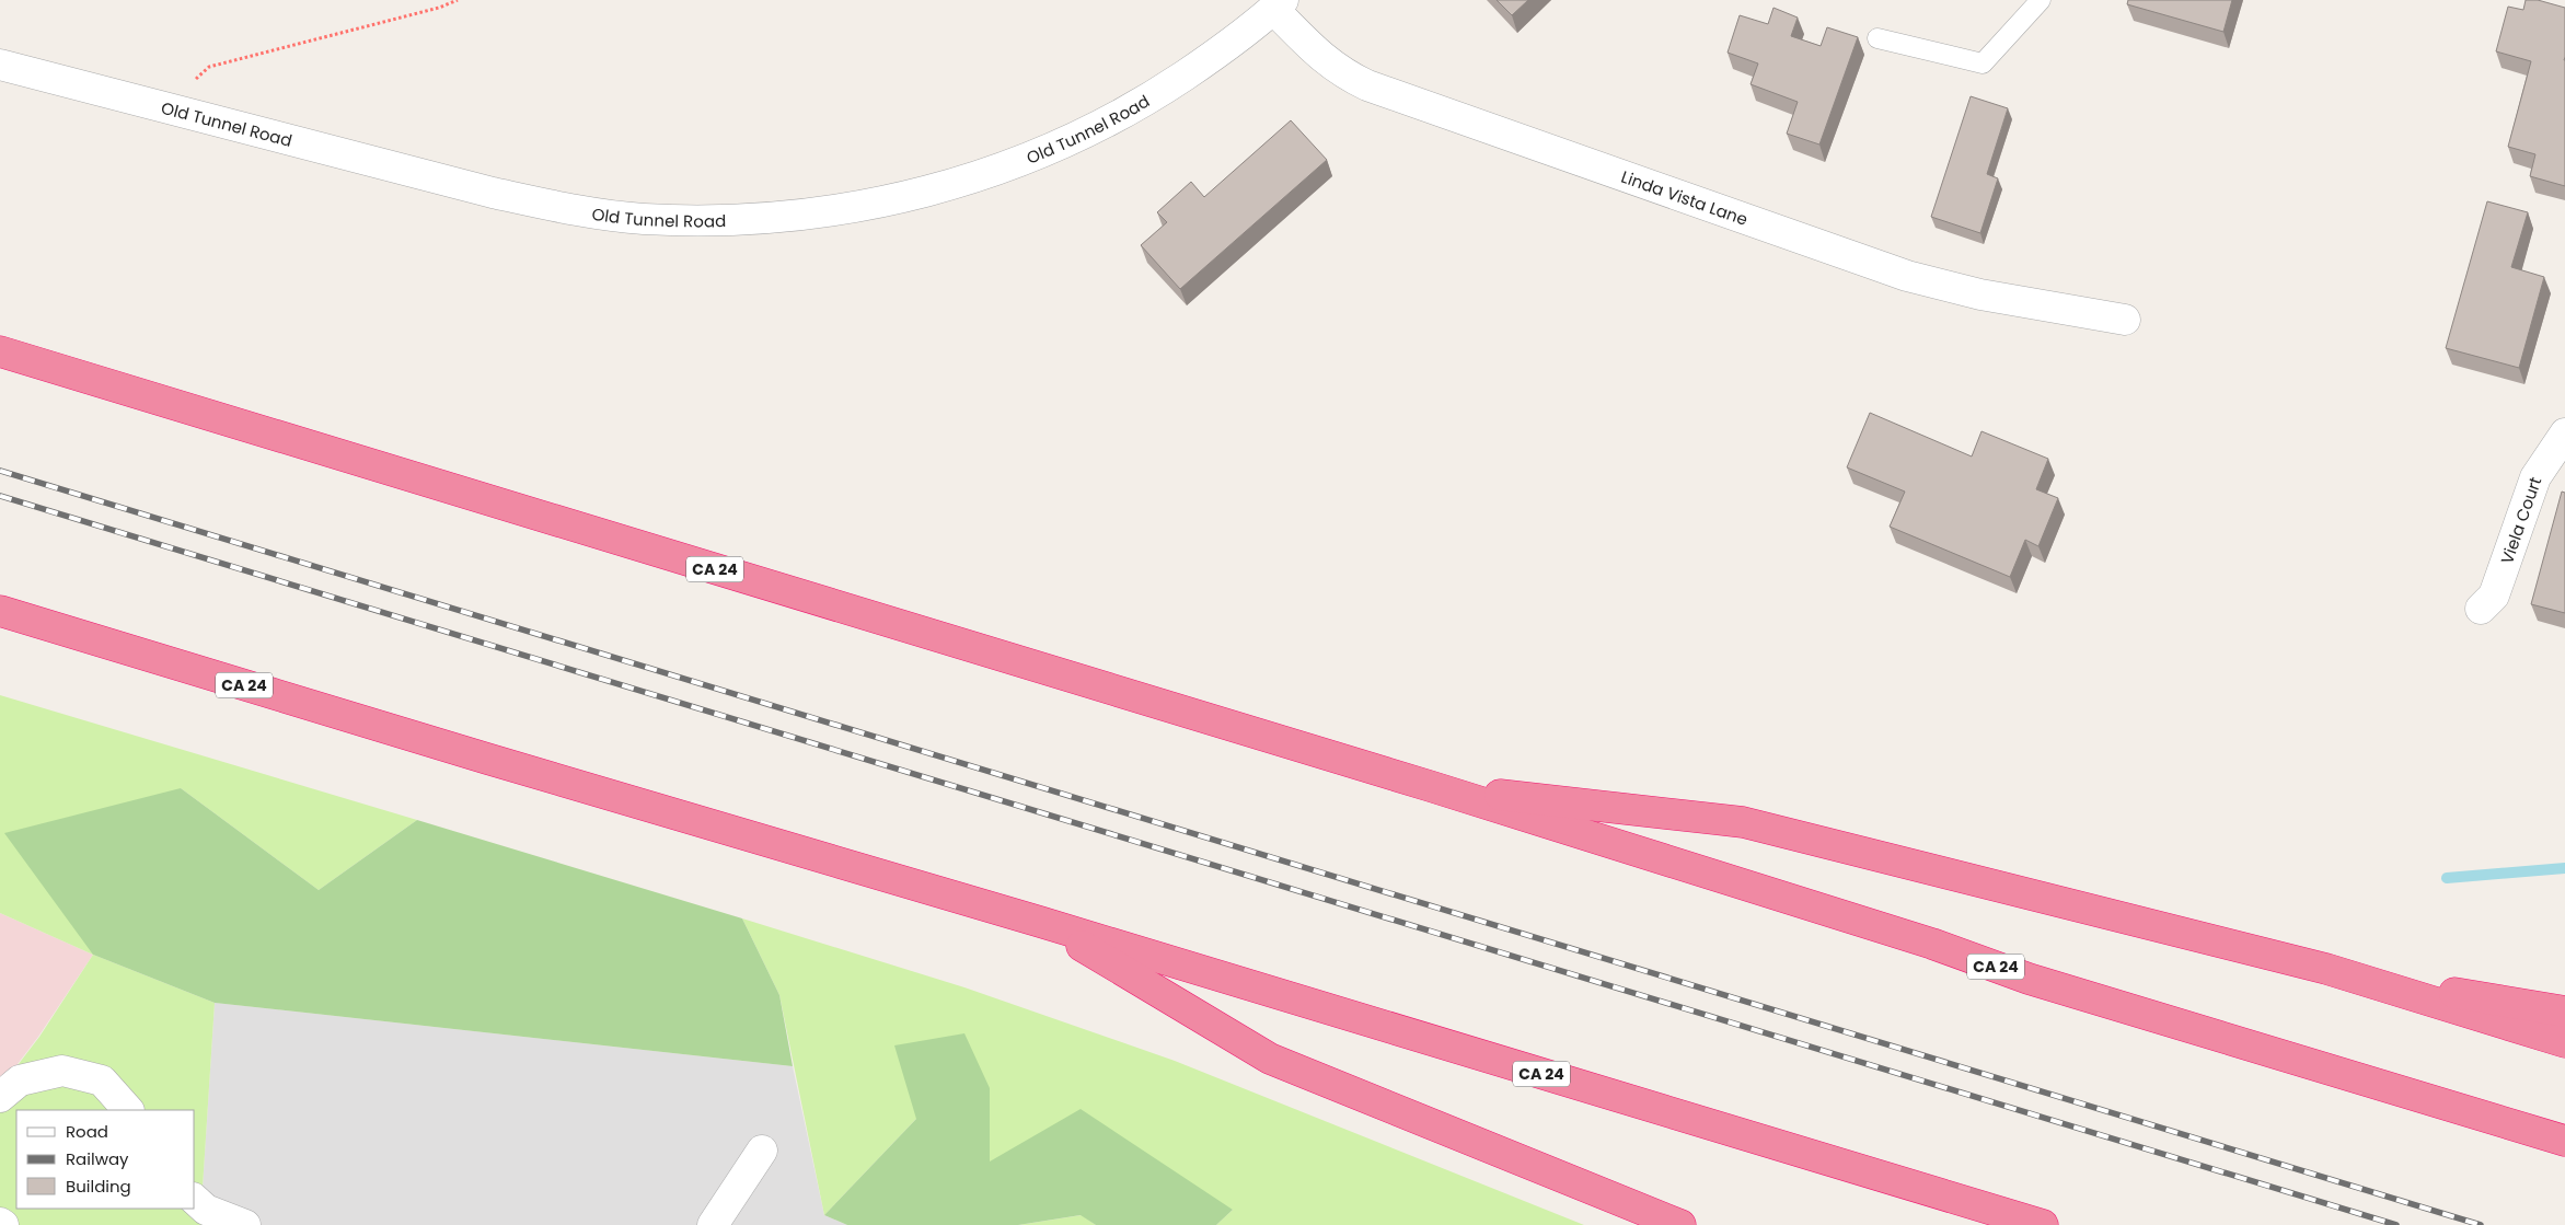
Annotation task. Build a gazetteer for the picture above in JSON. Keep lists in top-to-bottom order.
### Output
{
  "streets": {
    "highway": ["CA 24"],
    "street": ["Old Tunnel Road", "Linda Vista Lane", "Viela Court"]
  },
  "crossings": [
    ["Old Tunnel Road", "Linda Vista Lane"]
  ],
  "legend": ["Road", "Railway", "Building"]
}
